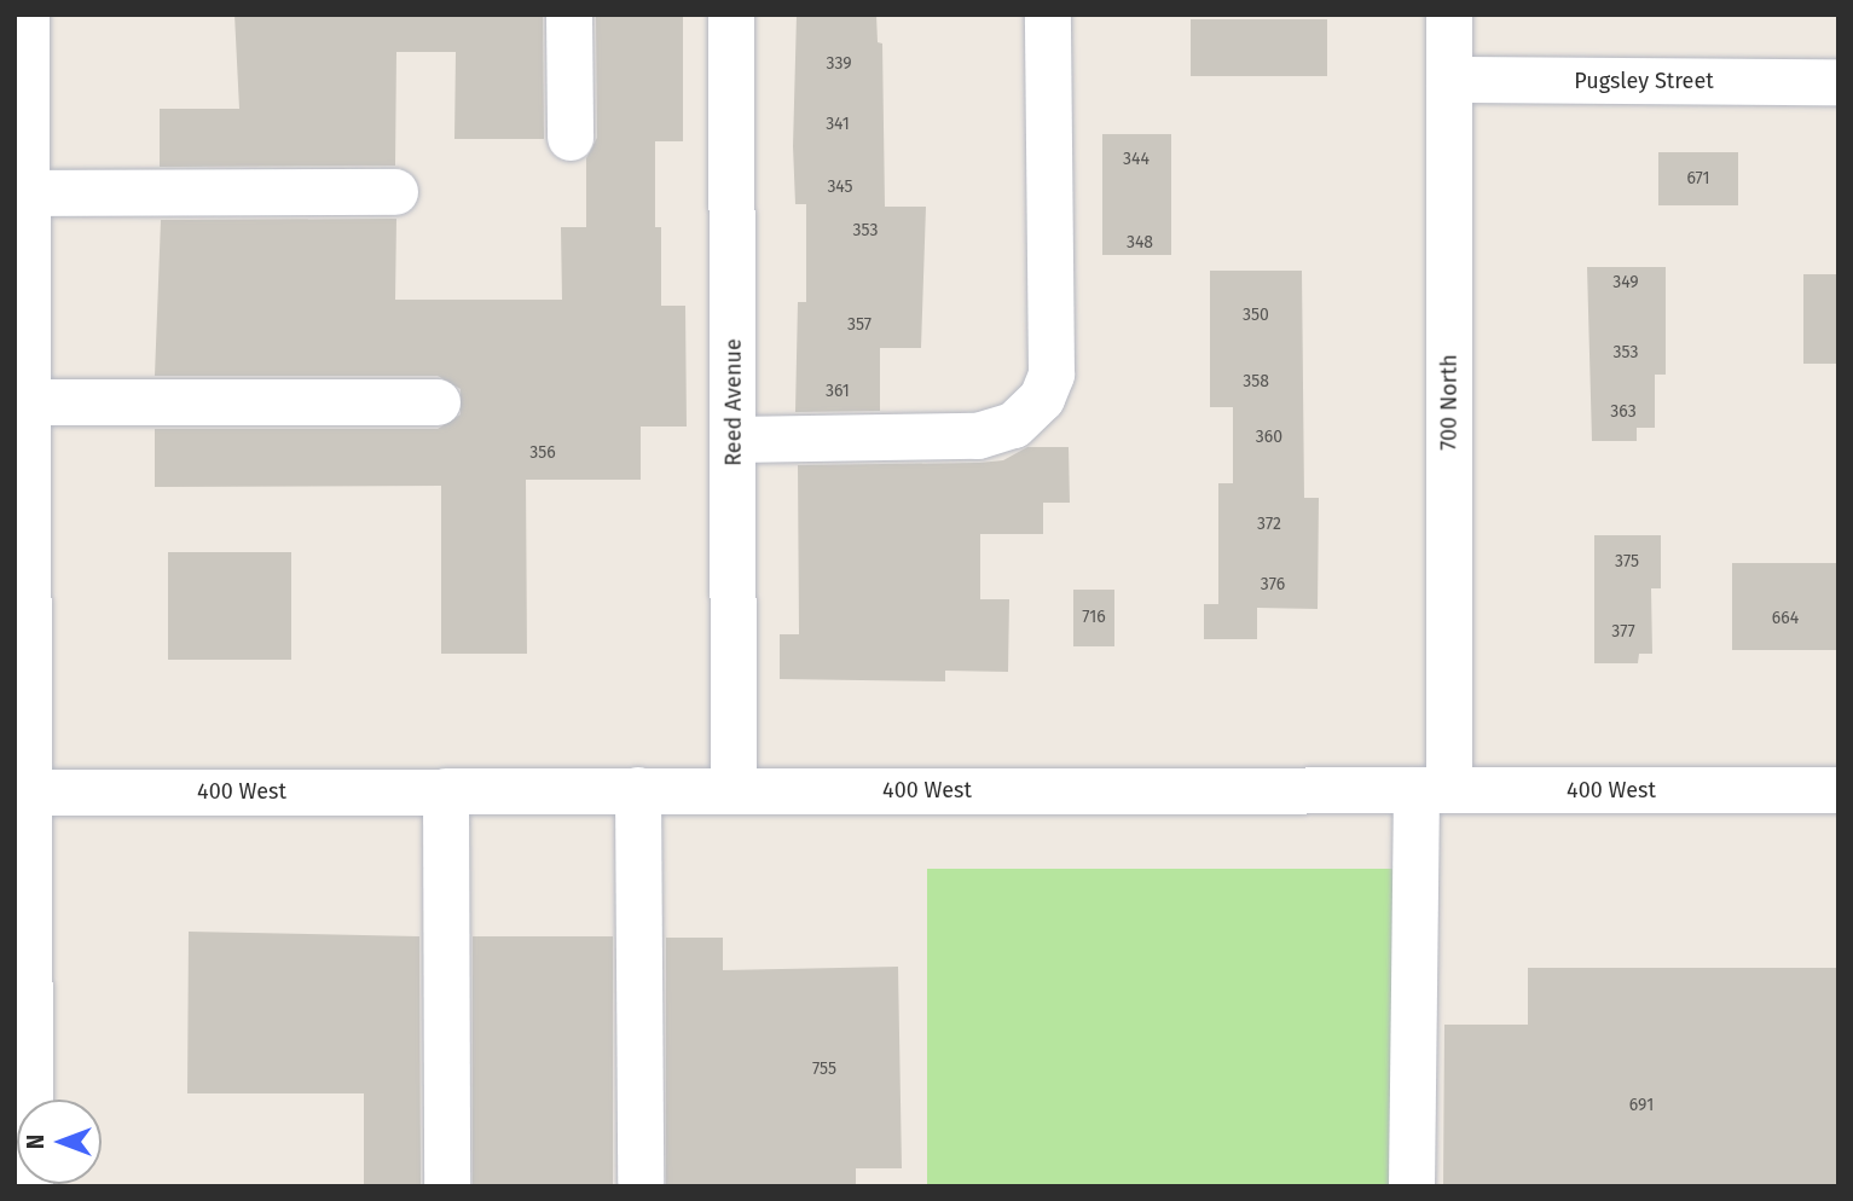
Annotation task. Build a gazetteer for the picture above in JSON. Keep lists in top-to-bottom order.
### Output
{
  "streets": {
    "street": [
      "Pugsley Street",
      "Reed Avenue",
      "700 North",
      "400 West"
    ]
  },
  "crossings": [
    ["Pugsley Street", "700 North"],
    ["Reed Avenue", "400 West"],
    ["700 North", "400 West"]
  ],
  "house_numbers": [
    "339",
    "341",
    "344",
    "671",
    "345",
    "353",
    "348",
    "349",
    "350",
    "357",
    "353",
    "358",
    "361",
    "363",
    "360",
    "356",
    "372",
    "375",
    "376",
    "716",
    "664",
    "377",
    "755",
    "691"
  ],
  "north": "left"
}
